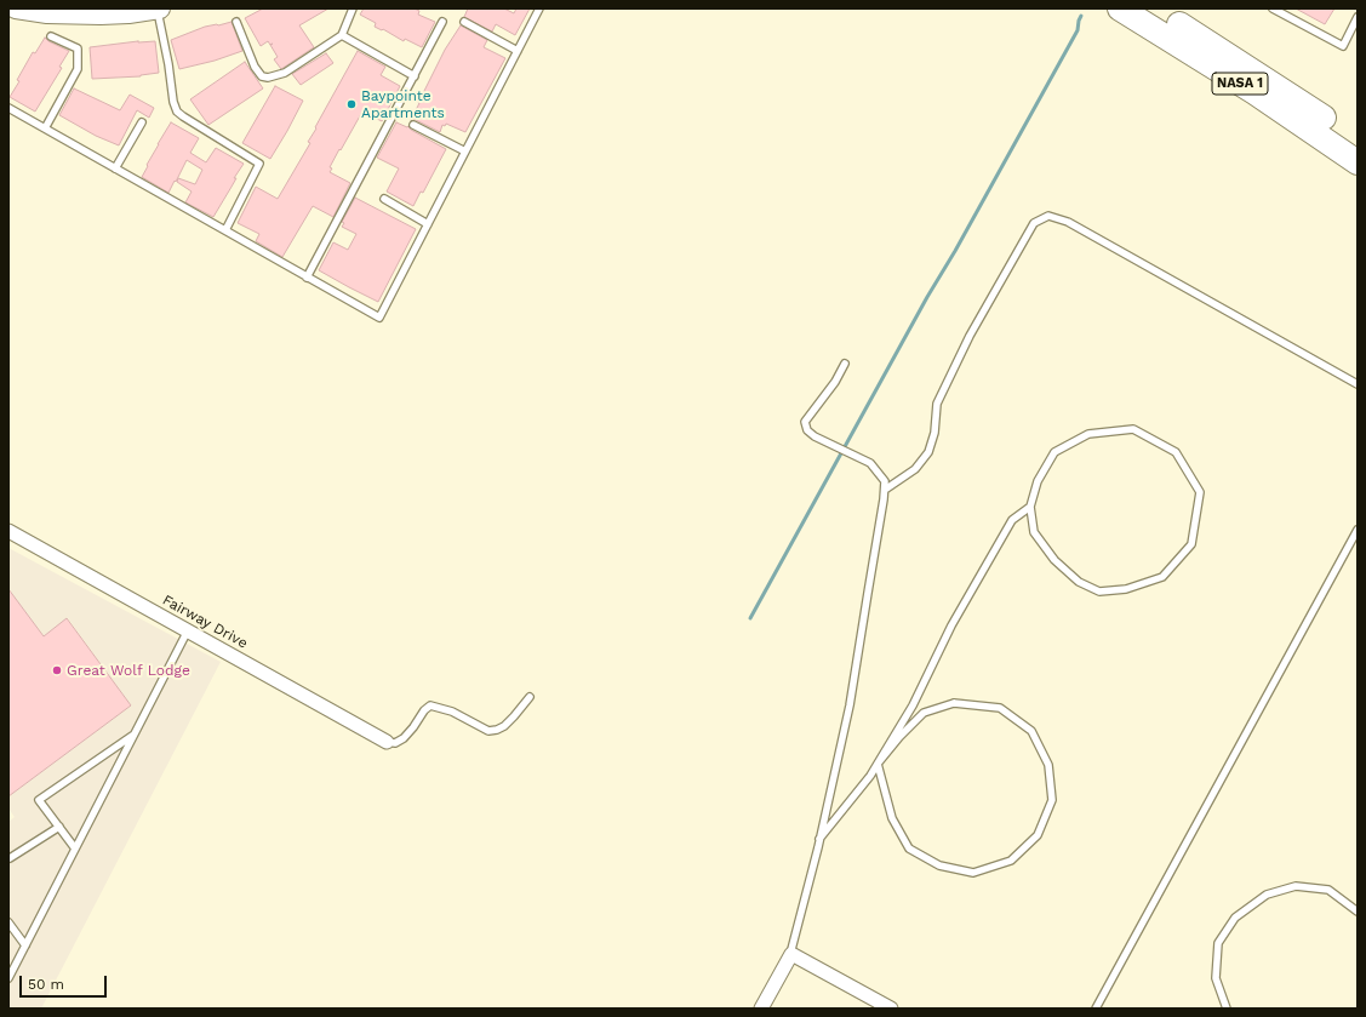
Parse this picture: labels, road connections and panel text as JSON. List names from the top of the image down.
{
  "streets": {
    "highway": ["NASA 1"],
    "street": ["Fairway Drive"]
  },
  "places": ["Baypointe Apartments", "Great Wolf Lodge"],
  "scale_bar": "50 m"
}
